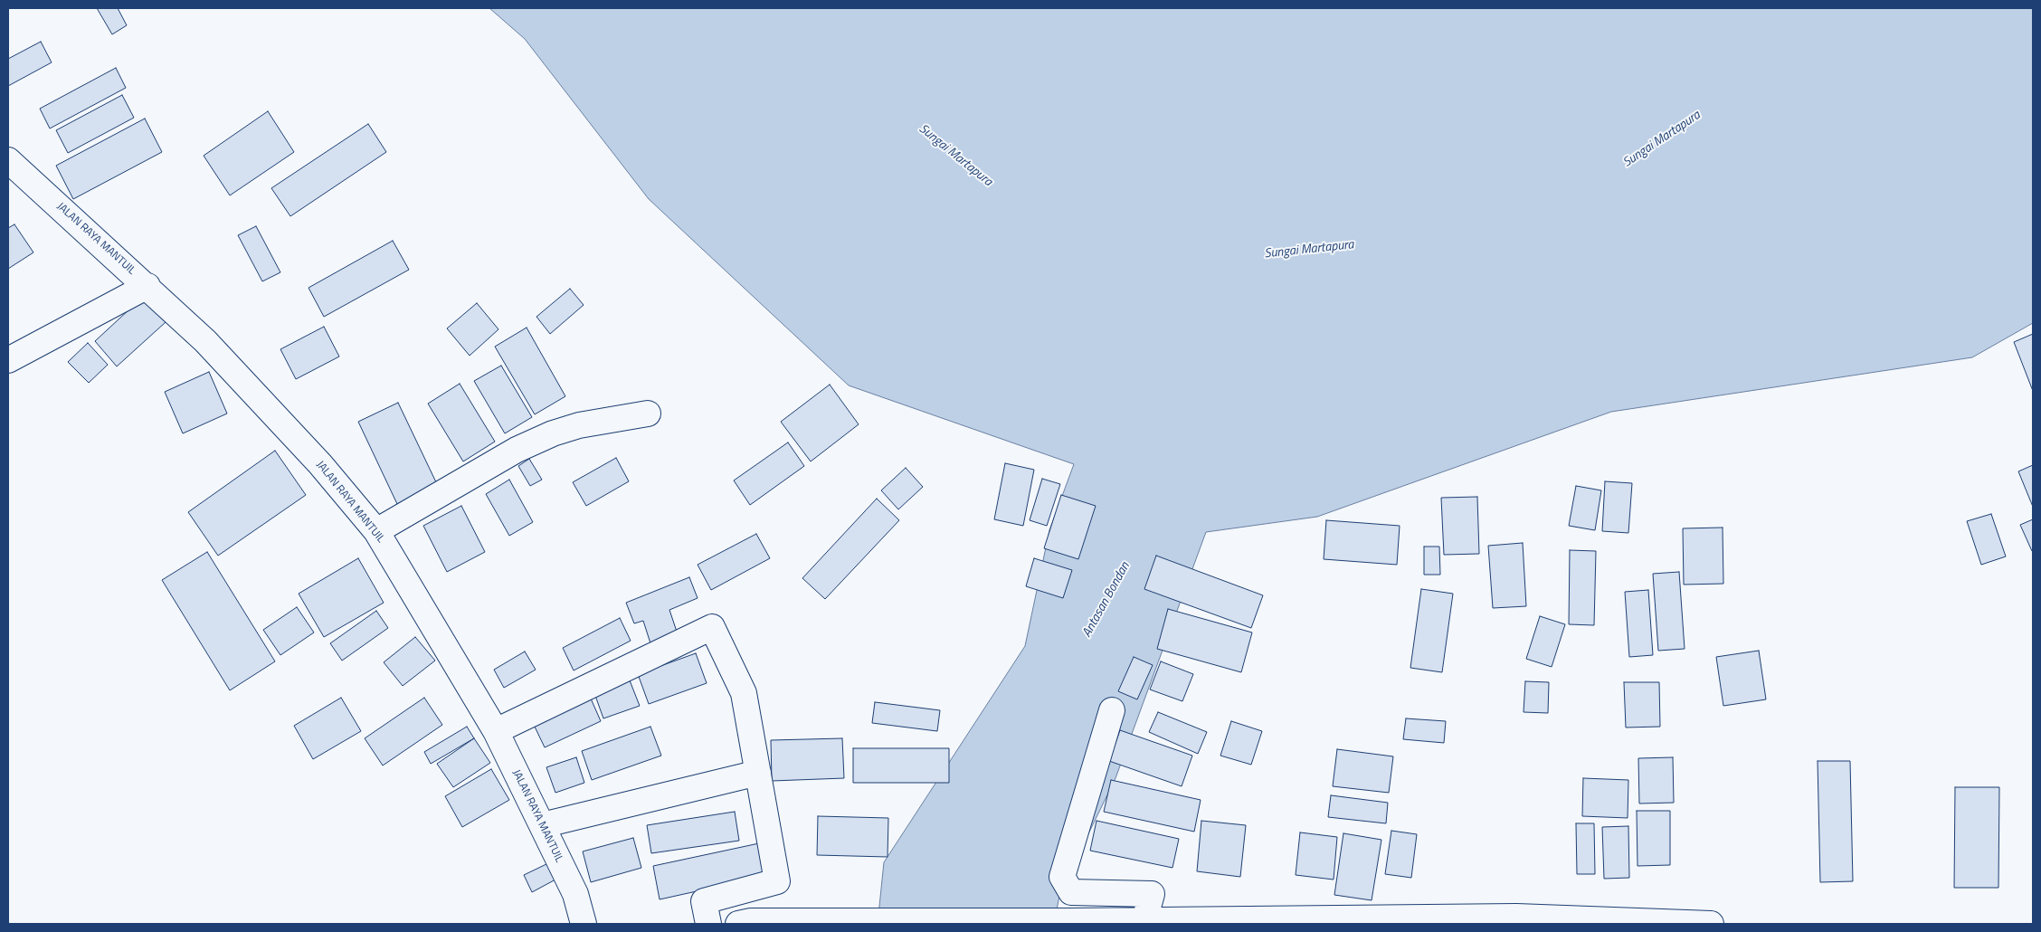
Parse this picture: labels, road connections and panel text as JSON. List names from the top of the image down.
{
  "streets": {
    "street": ["JALAN RAYA MANTUIL"]
  },
  "water": ["Sungai Martapura", "Antasan Bondan"]
}
